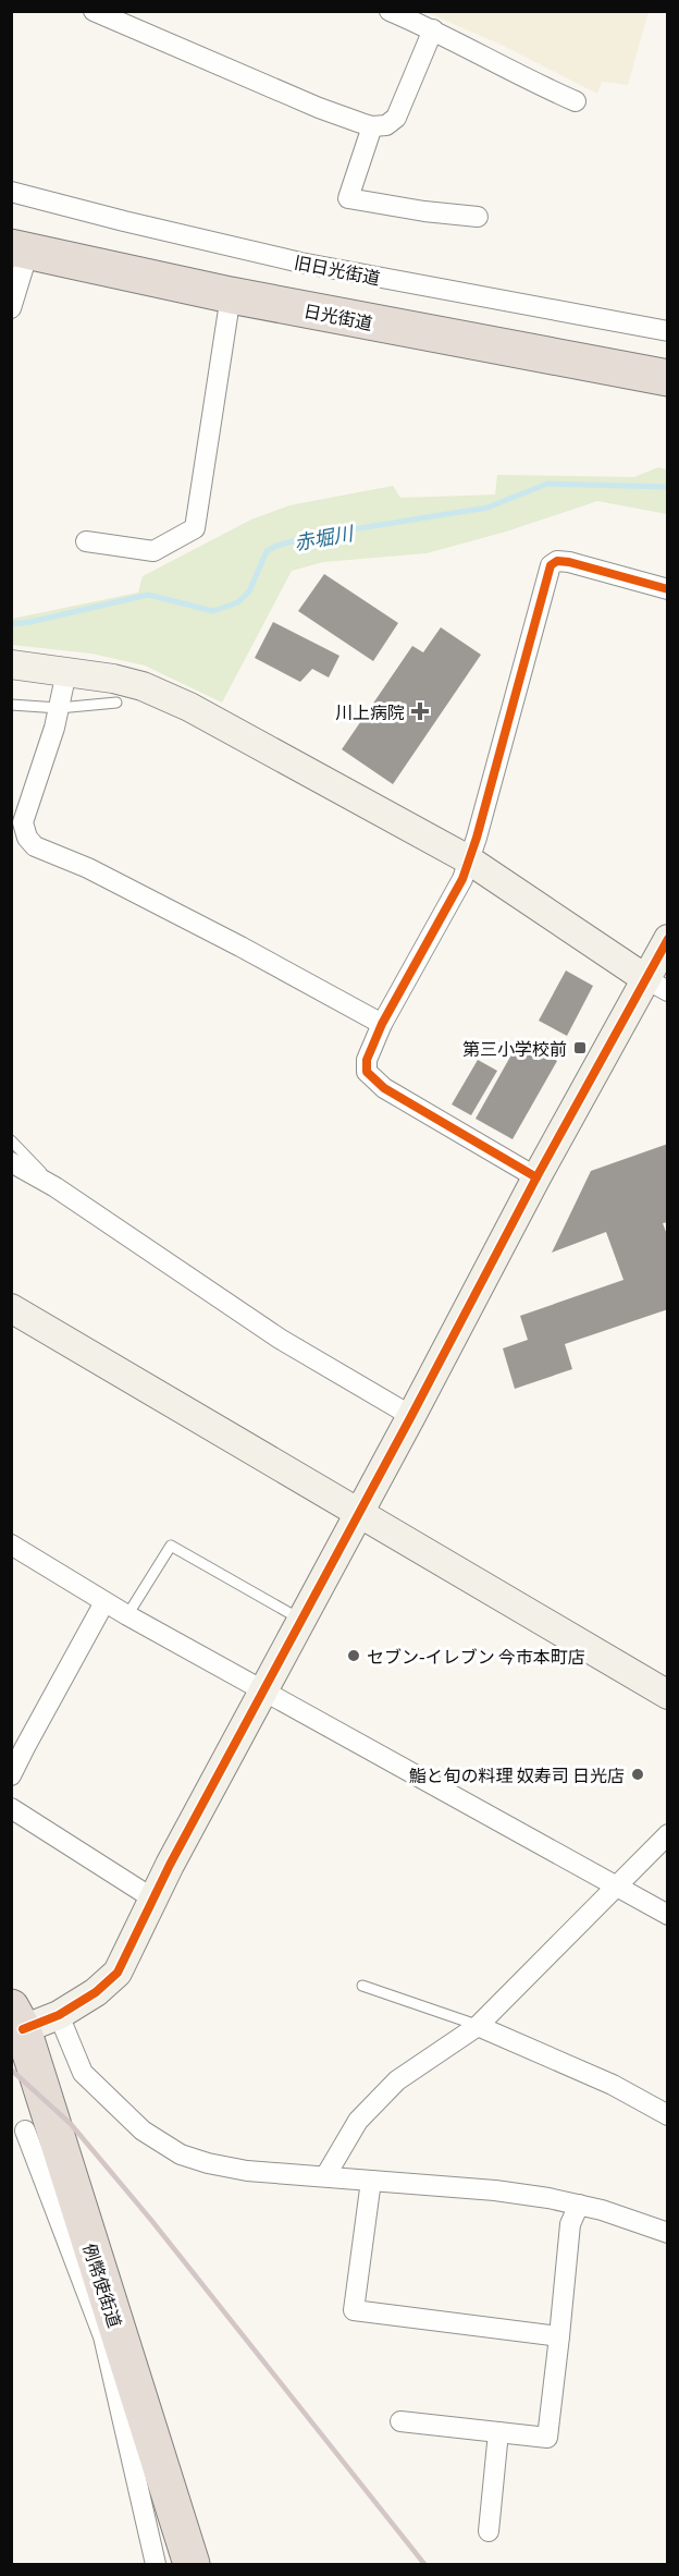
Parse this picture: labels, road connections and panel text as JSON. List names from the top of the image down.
{
  "streets": {
    "highway": ["日光街道", "例幣使街道"],
    "street": ["旧日光街道"]
  },
  "water": ["赤堀川"],
  "places": {
    "health": ["川上病院"],
    "transit": ["第三小学校前"],
    "other": ["セブン-イレブン 今市本町店", "鮨と旬の料理 奴寿司 日光店"]
  }
}
